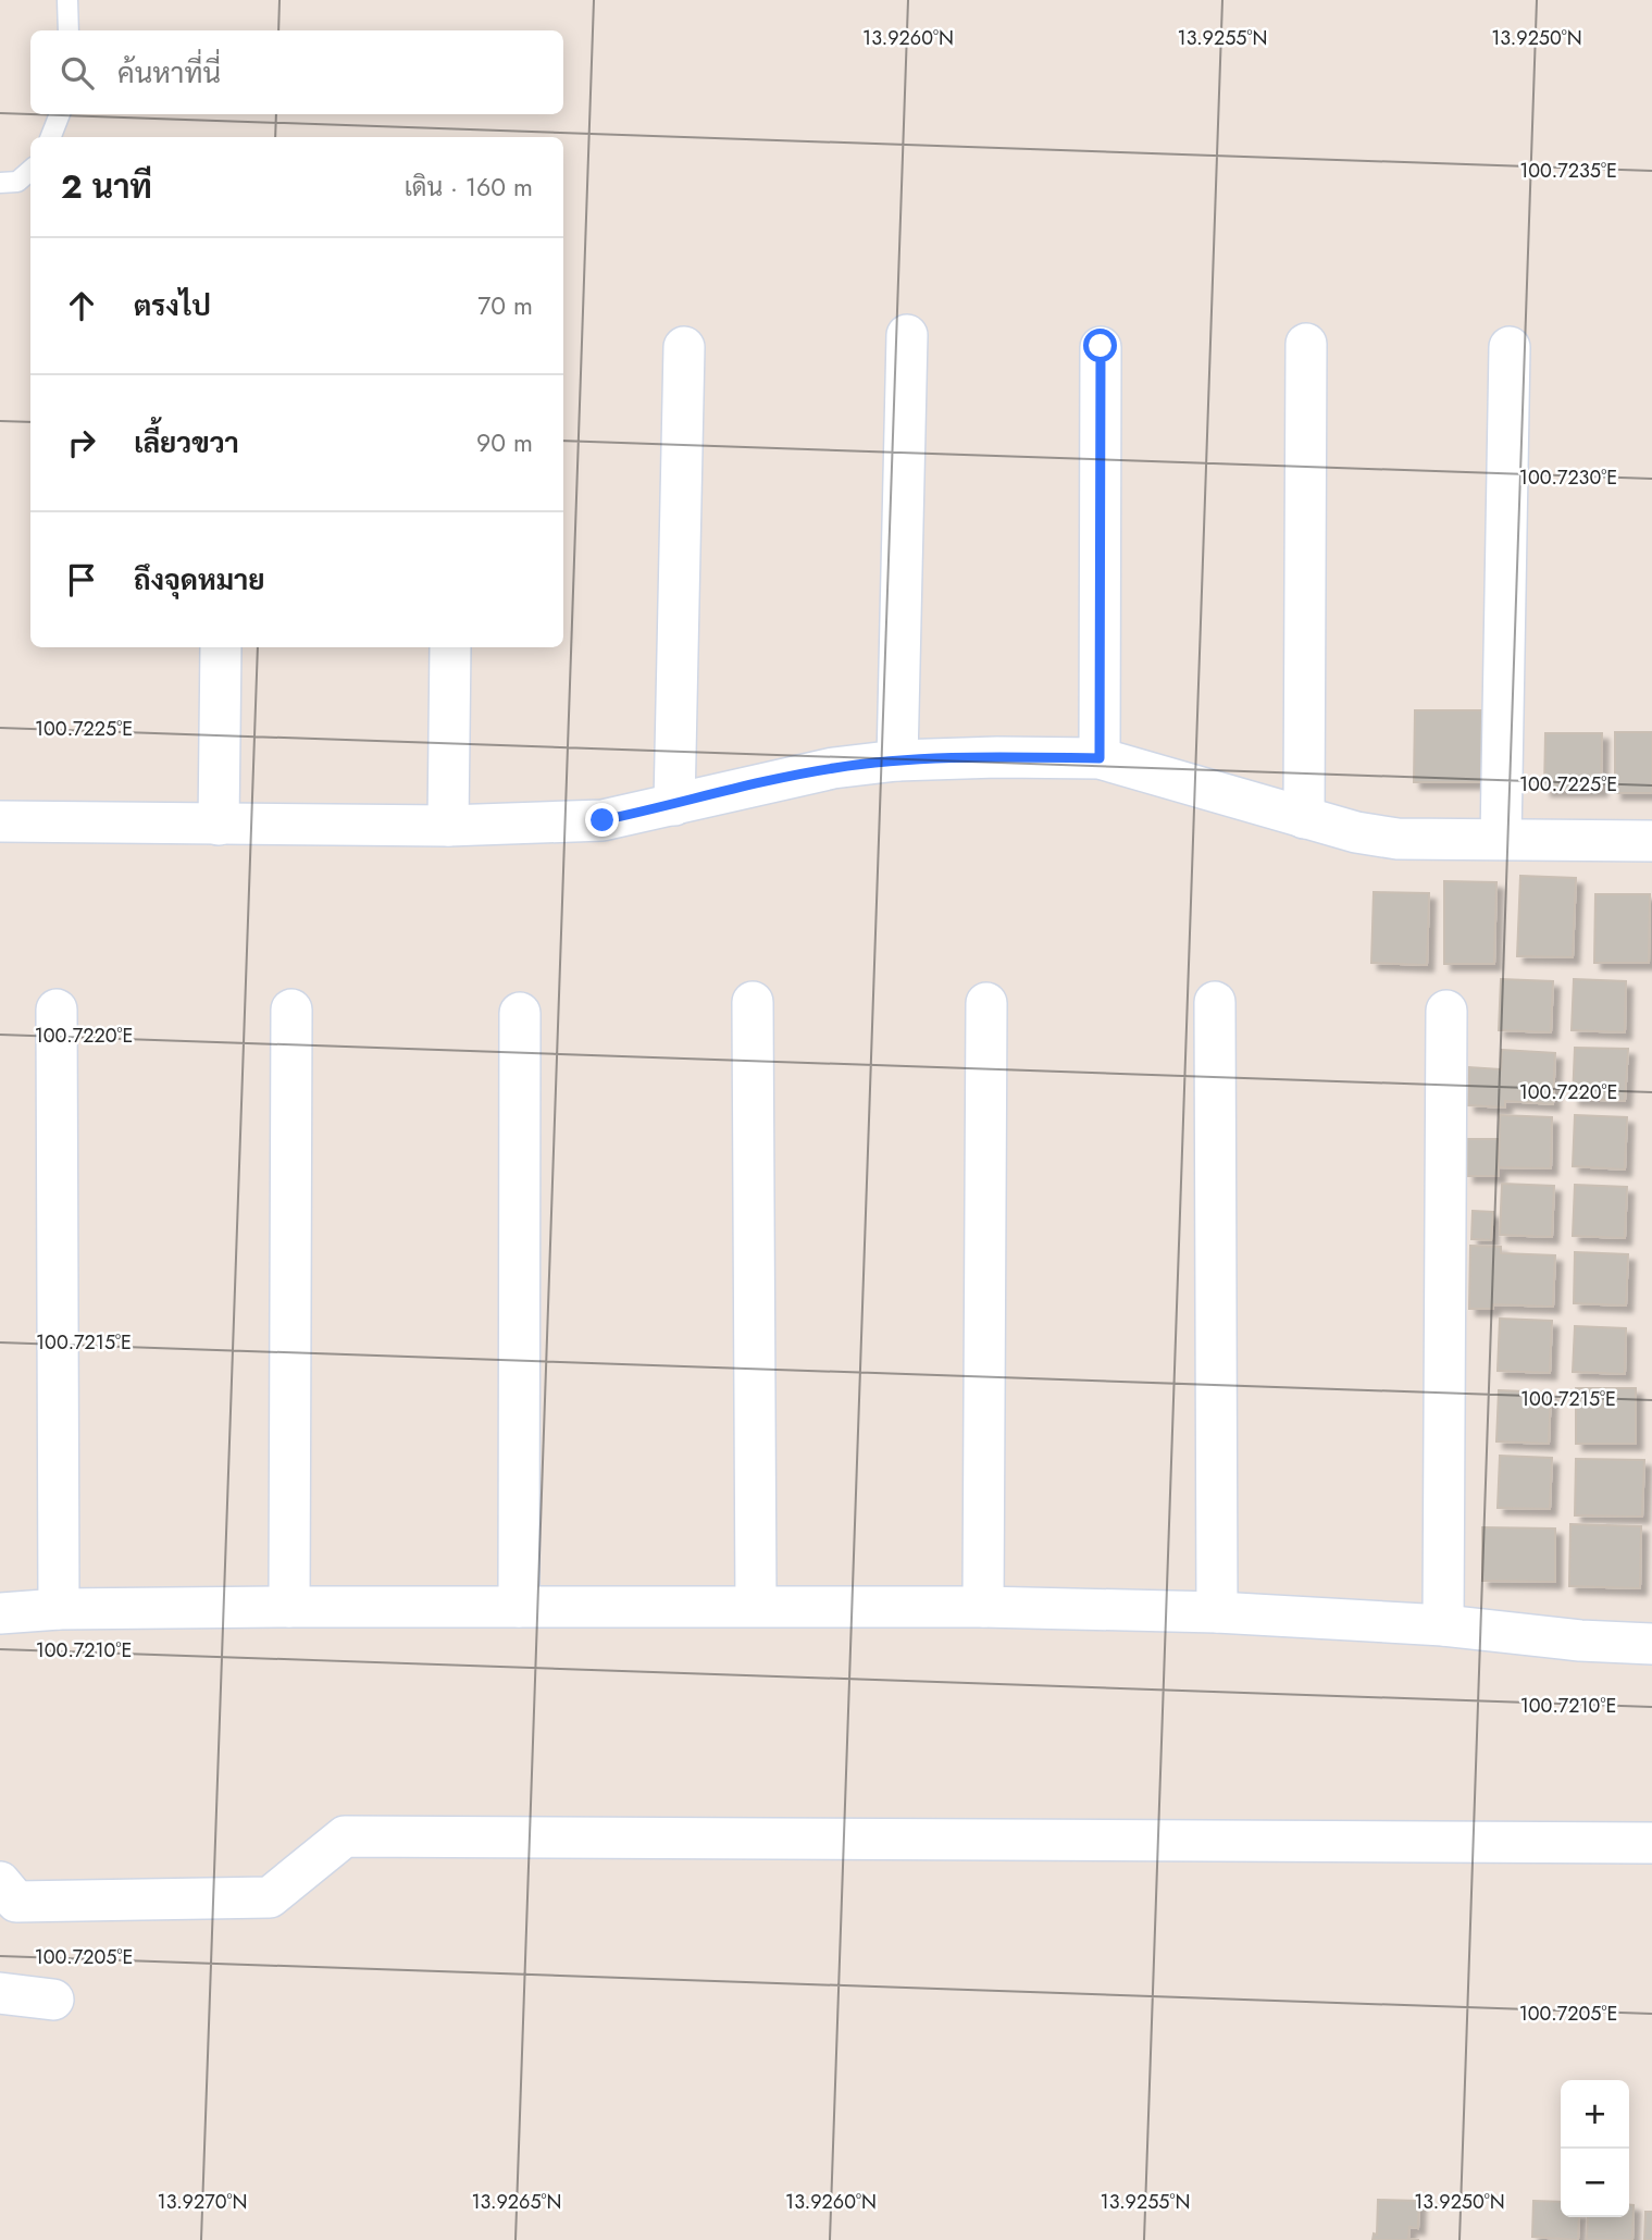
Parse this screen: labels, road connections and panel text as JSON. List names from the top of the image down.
{
  "page": {
    "search": "ค้นหาที่นี่",
    "heading": ["2 นาที", "เดิน · 160 m"],
    "list": [
      ["ตรงไป", "70 m"],
      ["เลี้ยวขวา", "90 m"],
      "ถึงจุดหมาย"
    ],
    "map_buttons": ["+", "−"]
  },
  "coordinates": [
    "13.9260°N",
    "13.9255°N",
    "13.9250°N",
    "100.7235°E",
    "100.7230°E",
    "100.7225°E",
    "100.7220°E",
    "100.7215°E",
    "100.7210°E",
    "100.7205°E",
    "13.9270°N",
    "13.9265°N"
  ]
}
